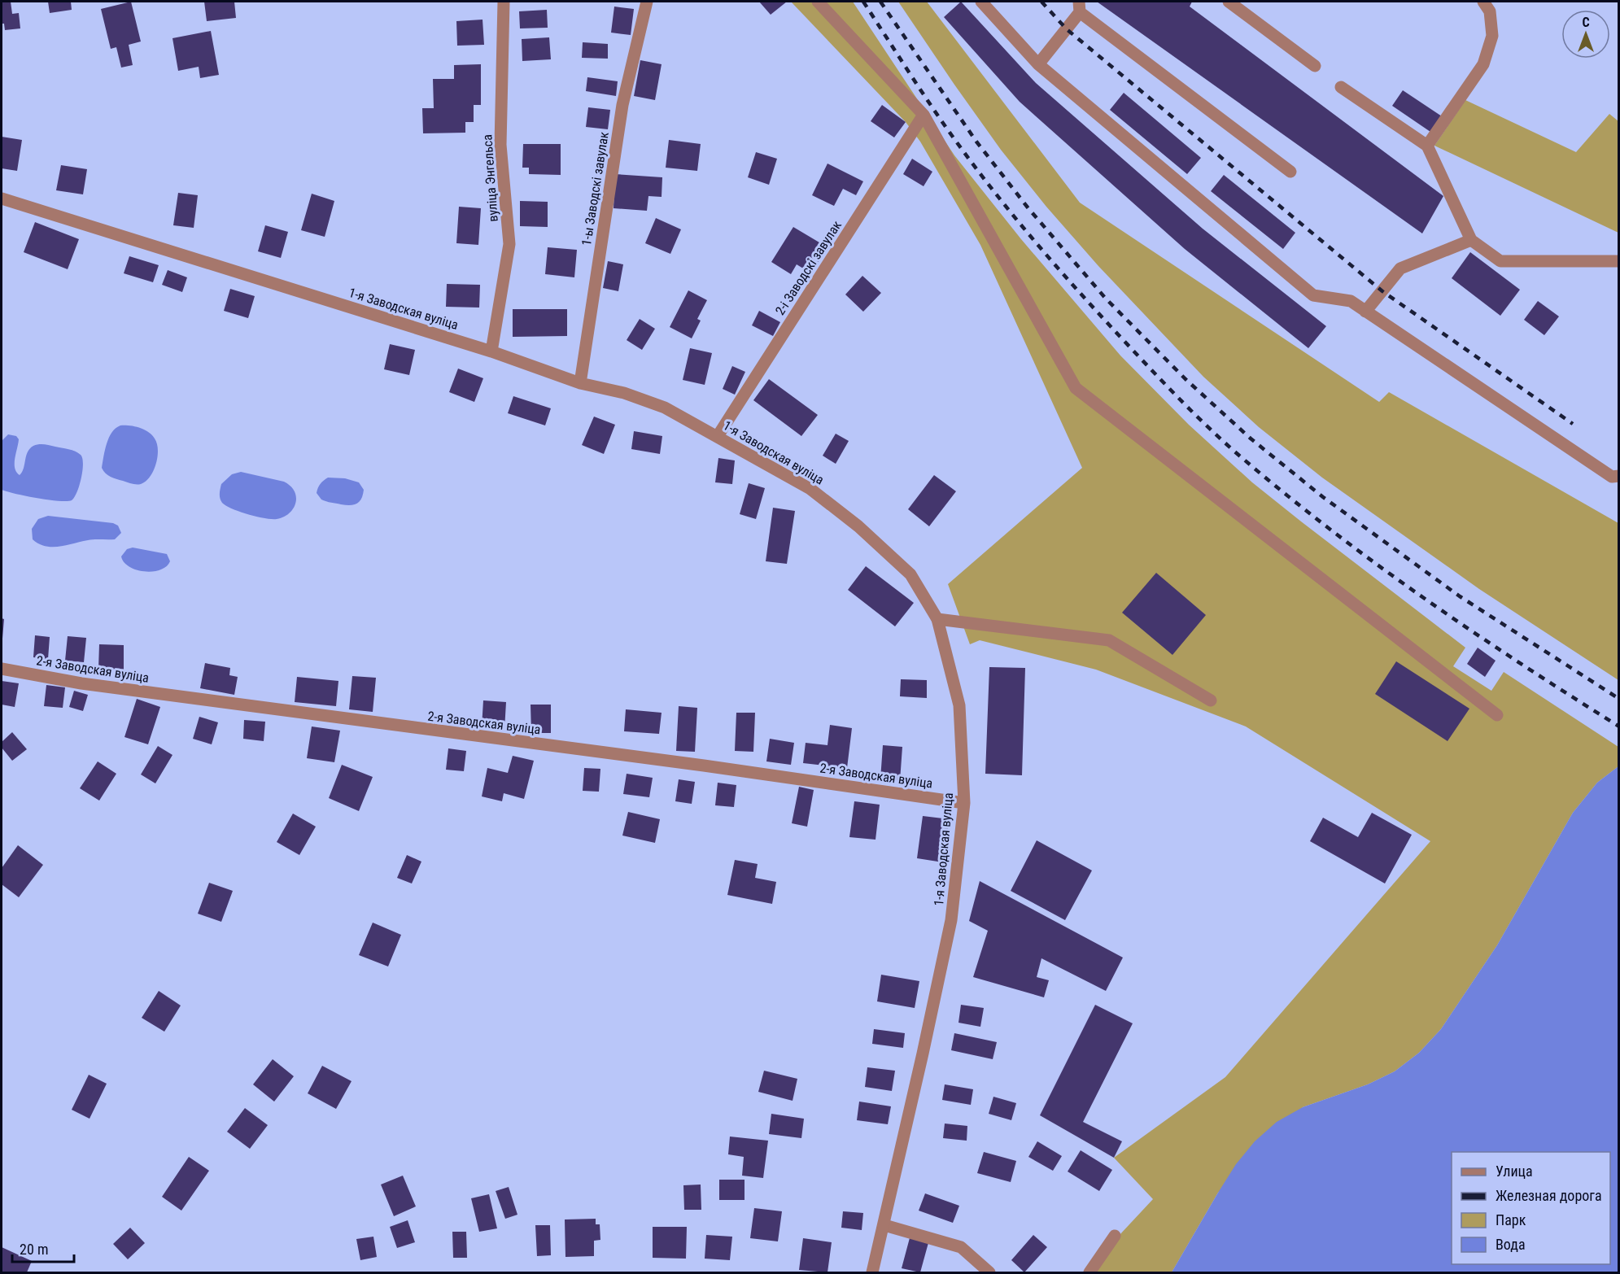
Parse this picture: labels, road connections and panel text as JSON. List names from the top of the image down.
{
  "streets": {
    "street": [
      "вуліца Энгельса",
      "1-ы Заводскі завулак",
      "2-і Заводскі завулак",
      "1-я Заводская вуліца",
      "2-я Заводская вуліца"
    ]
  },
  "crossings": [
    ["вуліца Энгельса", "1-я Заводская вуліца"],
    ["1-ы Заводскі завулак", "1-я Заводская вуліца"],
    ["2-і Заводскі завулак", "1-я Заводская вуліца"],
    ["1-я Заводская вуліца", "2-я Заводская вуліца"]
  ],
  "legend": [
    "Улица",
    "Железная дорога",
    "Парк",
    "Вода"
  ],
  "scale_bar": "20 m",
  "north": "top"
}
